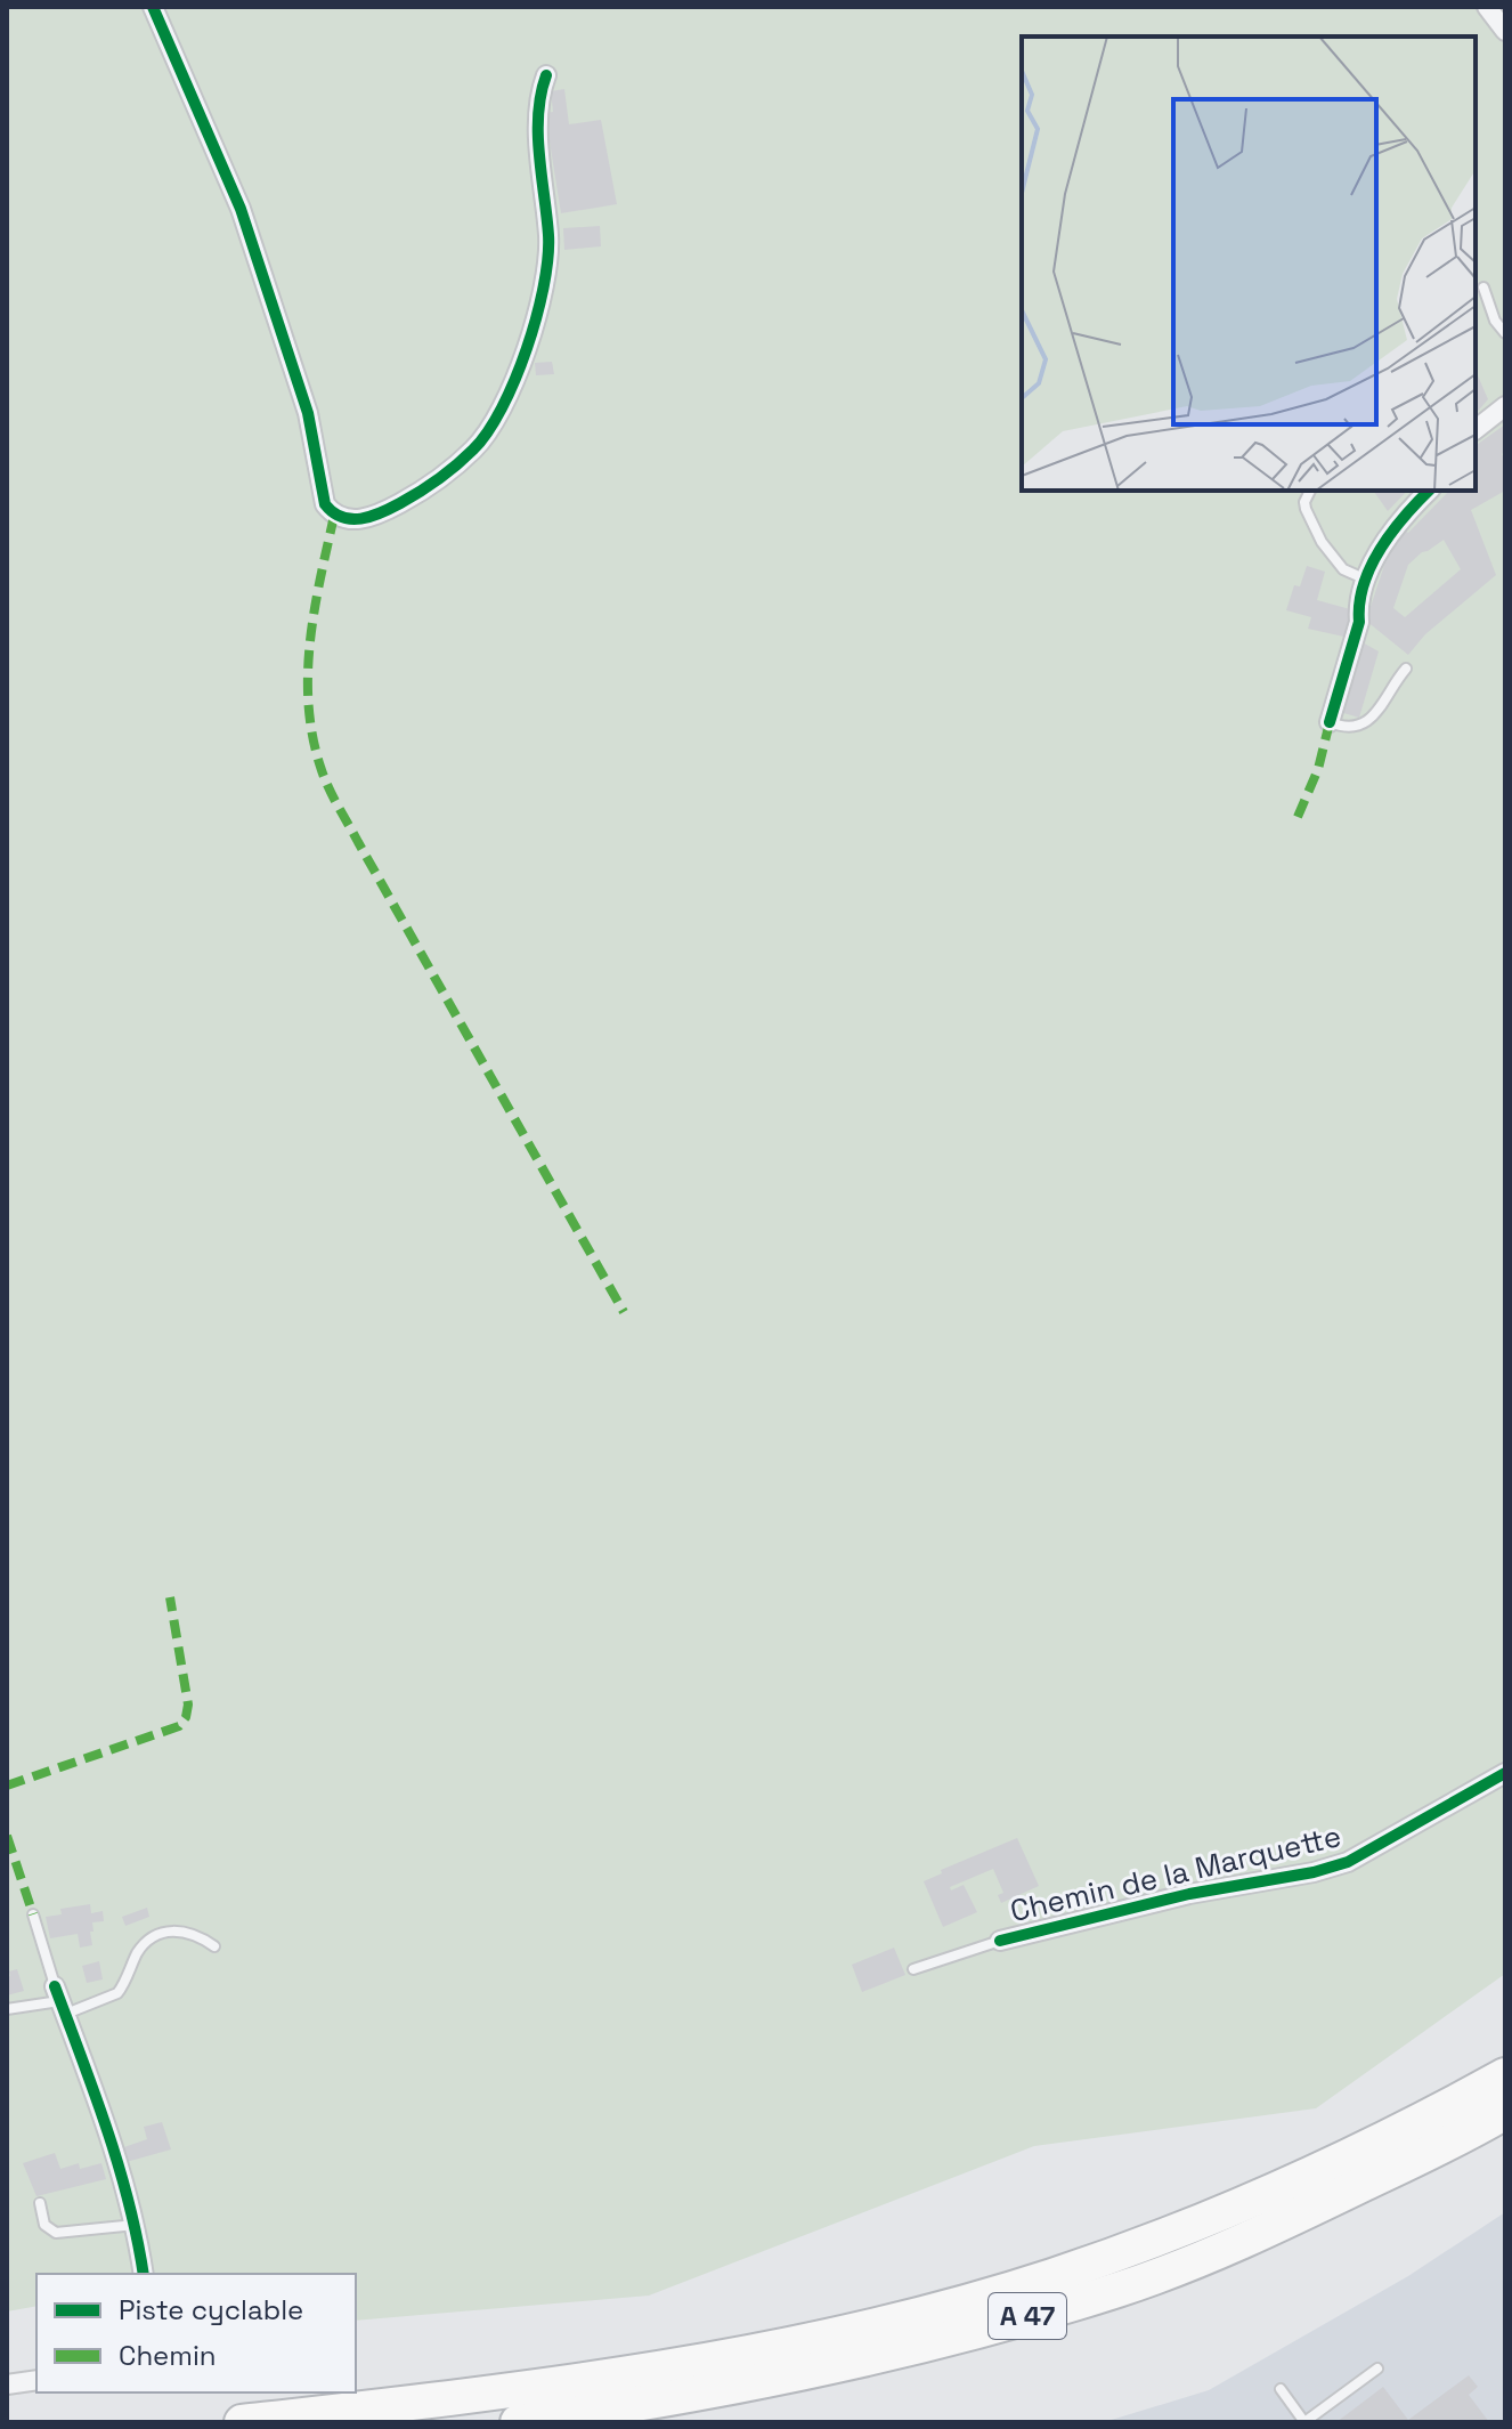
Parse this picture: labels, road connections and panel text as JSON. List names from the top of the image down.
{
  "streets": {
    "highway": ["A 47"],
    "street": ["Chemin de la Marquette"]
  },
  "legend": ["Piste cyclable", "Chemin"]
}
